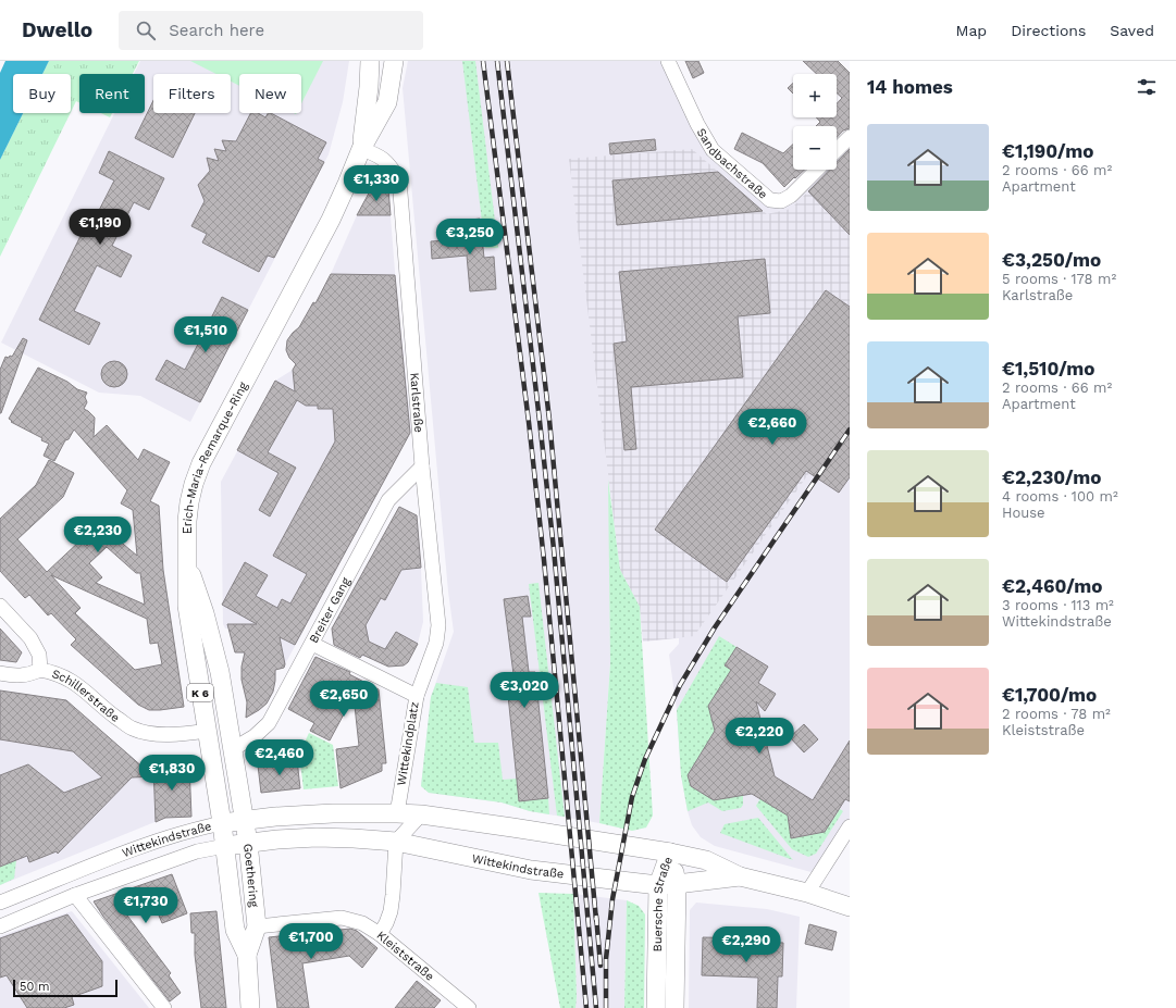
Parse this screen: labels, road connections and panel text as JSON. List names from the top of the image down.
{
  "streets": {
    "main road": [
      "Erich-Maria-Remarque-Ring",
      "K 6",
      "Wittekindstraße",
      "Goethering",
      "Buersche Straße"
    ],
    "street": [
      "Sandbachstraße",
      "Karlstraße",
      "Breiter Gang",
      "Schillerstraße",
      "Wittekindplatz",
      "Kleiststraße"
    ]
  },
  "crossings": [
    ["Karlstraße", "Erich-Maria-Remarque-Ring"],
    ["Karlstraße", "Breiter Gang"],
    ["Karlstraße", "Wittekindplatz"],
    ["Erich-Maria-Remarque-Ring", "Breiter Gang"],
    ["Erich-Maria-Remarque-Ring", "Schillerstraße"],
    ["Erich-Maria-Remarque-Ring", "Wittekindstraße"],
    ["Erich-Maria-Remarque-Ring", "Goethering"],
    ["Wittekindplatz", "Wittekindstraße"],
    ["Wittekindstraße", "Goethering"],
    ["Wittekindstraße", "Buersche Straße"],
    ["Goethering", "Kleiststraße"]
  ],
  "scale_bar": "50 m",
  "page": {
    "header": "Dwello",
    "search": "Search here",
    "nav": ["Map", "Directions", "Saved"],
    "heading": "14 homes",
    "map_buttons": ["+", "−"],
    "chip": [
      "Buy",
      "Rent",
      "Filters",
      "New"
    ],
    "list": [
      {
        "name": "€1,190/mo",
        "note": "2 rooms · 66 m² · Apartment"
      },
      {
        "name": "€3,250/mo",
        "note": "5 rooms · 178 m² · Karlstraße"
      },
      {
        "name": "€1,510/mo",
        "note": "2 rooms · 66 m² · Apartment"
      },
      {
        "name": "€2,230/mo",
        "note": "4 rooms · 100 m² · House"
      },
      {
        "name": "€2,460/mo",
        "note": "3 rooms · 113 m² · Wittekindstraße"
      },
      {
        "name": "€1,700/mo",
        "note": "2 rooms · 78 m² · Kleiststraße"
      }
    ],
    "price": [
      "€1,330",
      "€1,190",
      "€3,250",
      "€1,510",
      "€2,660",
      "€2,230",
      "€3,020",
      "€2,650",
      "€2,220",
      "€2,460",
      "€1,830",
      "€1,730",
      "€1,700",
      "€2,290"
    ],
    "scale": "50 m"
  }
}
